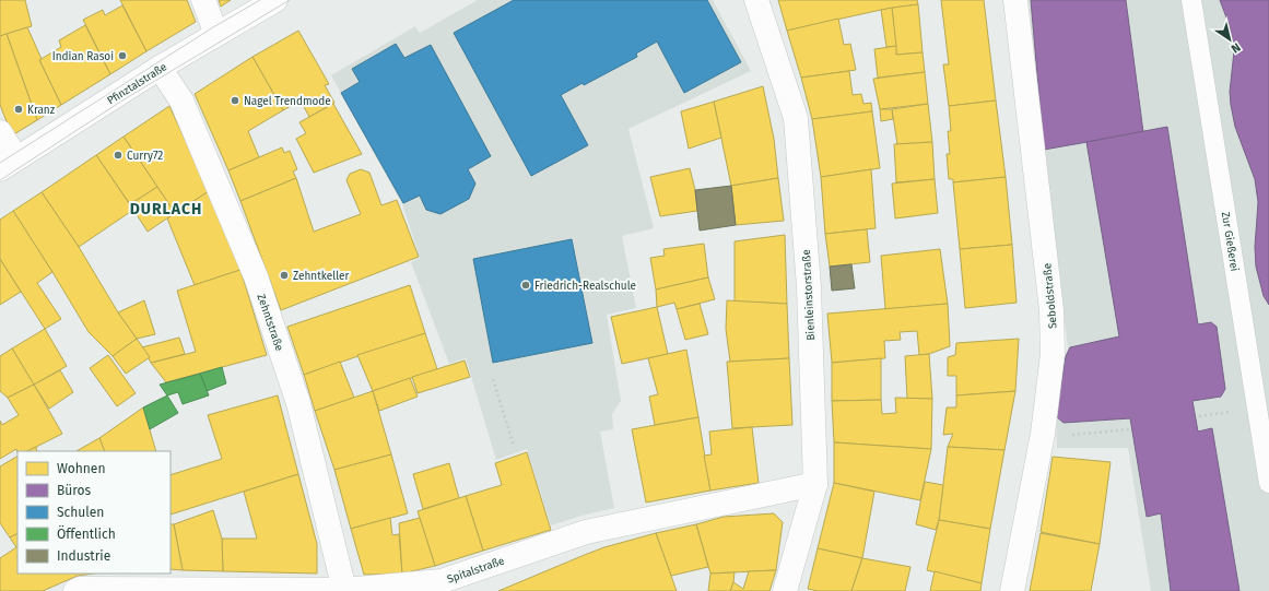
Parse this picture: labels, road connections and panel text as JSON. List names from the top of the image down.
{
  "streets": {
    "street": [
      "Pfinztalstraße",
      "Bienleinstorstraße",
      "Seboldstraße",
      "Zehntstraße",
      "Spitalstraße"
    ],
    "lane": ["Zur Gießerei"]
  },
  "crossings": [
    ["Pfinztalstraße", "Zehntstraße"],
    ["Bienleinstorstraße", "Spitalstraße"],
    ["Zehntstraße", "Spitalstraße"]
  ],
  "districts": ["DURLACH"],
  "places": [
    "Indian Rasoi",
    "Nagel Trendmode",
    "Kranz",
    "Curry72",
    "Zehntkeller",
    "Friedrich-Realschule"
  ],
  "legend": [
    "Wohnen",
    "Büros",
    "Schulen",
    "Öffentlich",
    "Industrie"
  ],
  "north": "bottom right"
}
